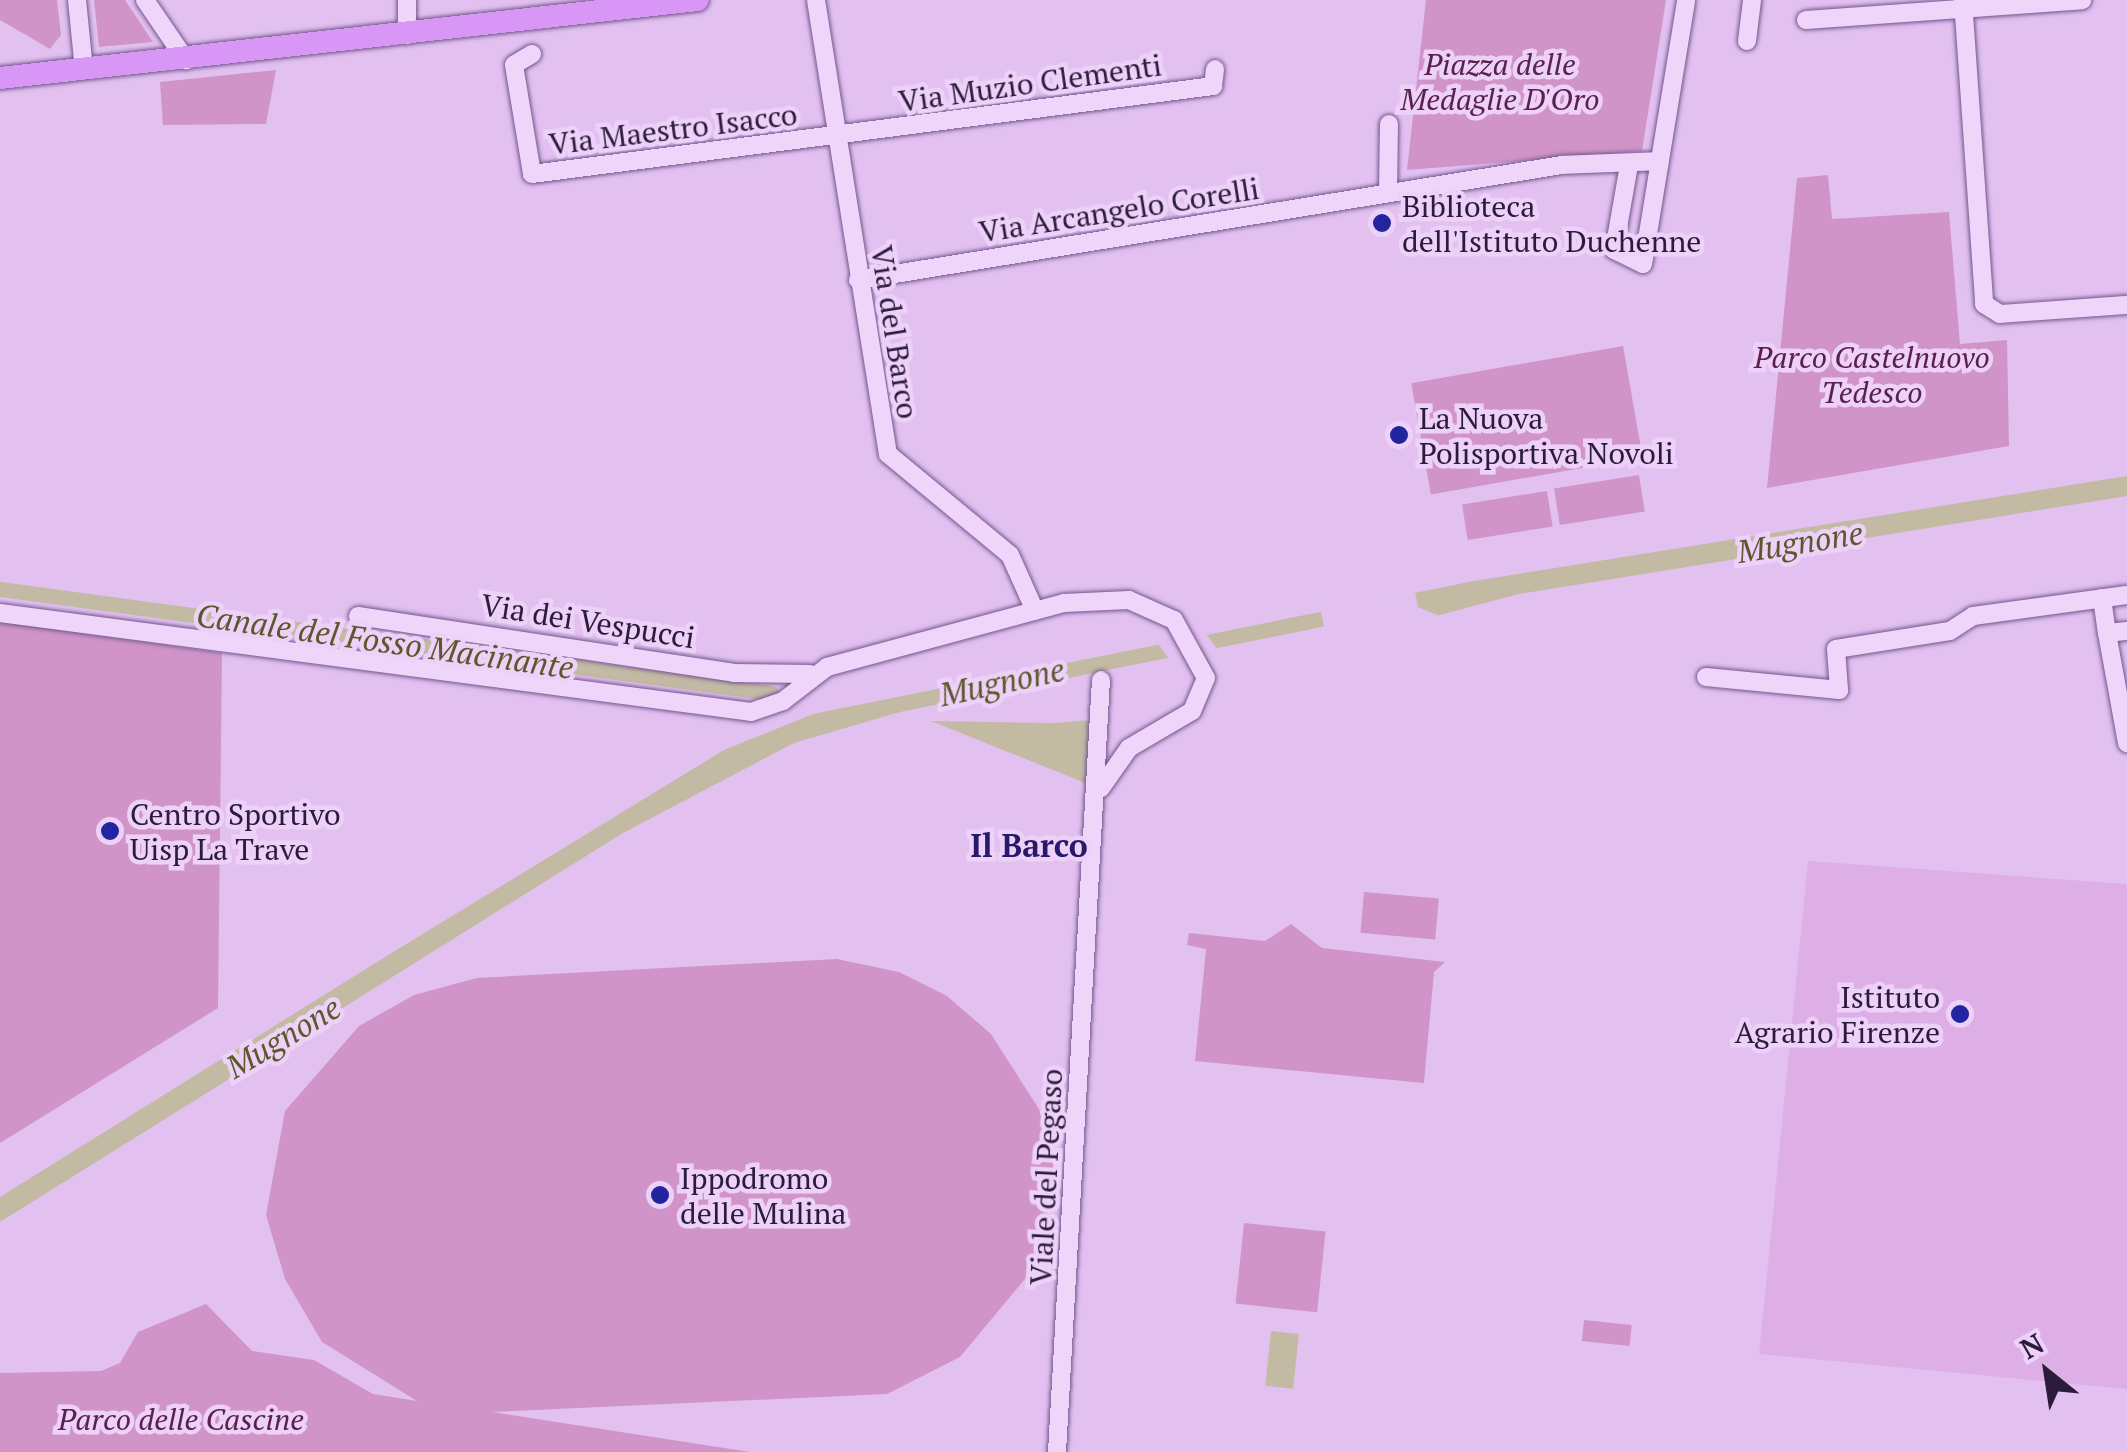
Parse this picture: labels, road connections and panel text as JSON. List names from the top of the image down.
{
  "streets": {
    "street": [
      "Via Muzio Clementi",
      "Via Maestro Isacco",
      "Via Arcangelo Corelli",
      "Via del Barco",
      "Via dei Vespucci",
      "Viale del Pegaso"
    ]
  },
  "crossings": [
    ["Via Muzio Clementi", "Via Maestro Isacco"],
    ["Via Muzio Clementi", "Via del Barco"],
    ["Via Maestro Isacco", "Via del Barco"],
    ["Via Arcangelo Corelli", "Via del Barco"],
    ["Via del Barco", "Via dei Vespucci"],
    ["Via dei Vespucci", "Viale del Pegaso"]
  ],
  "districts": ["Il Barco"],
  "water": ["Mugnone", "Canale del Fosso Macinante"],
  "parks": ["Piazza delle Medaglie D'Oro", "Parco Castelnuovo Tedesco", "Parco delle Cascine"],
  "places": [
    "Biblioteca dell'Istituto Duchenne",
    "La Nuova Polisportiva Novoli",
    "Centro Sportivo Uisp La Trave",
    "Istituto Agrario Firenze",
    "Ippodromo delle Mulina"
  ],
  "north": "top left"
}
